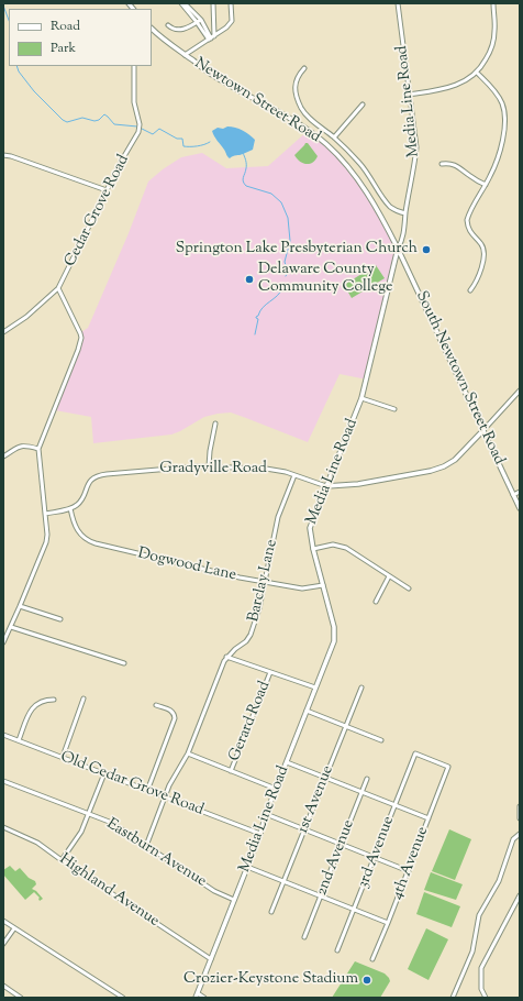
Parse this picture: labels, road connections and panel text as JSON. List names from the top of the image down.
{
  "streets": {
    "main road": [
      "Newtown Street Road",
      "Media Line Road",
      "South Newtown Street Road",
      "Gradyville Road"
    ],
    "street": [
      "Cedar Grove Road",
      "Dogwood Lane",
      "Barclay Lane",
      "Gerard Road",
      "Old Cedar Grove Road",
      "1st Avenue",
      "3rd Avenue",
      "Eastburn Avenue",
      "2nd Avenue",
      "4th Avenue",
      "Highland Avenue"
    ]
  },
  "crossings": [
    ["Newtown Street Road", "Media Line Road"],
    ["Newtown Street Road", "South Newtown Street Road"],
    ["Media Line Road", "South Newtown Street Road"],
    ["Media Line Road", "Gradyville Road"],
    ["Media Line Road", "Dogwood Lane"],
    ["Media Line Road", "Old Cedar Grove Road"],
    ["Media Line Road", "Eastburn Avenue"],
    ["Media Line Road", "Highland Avenue"],
    ["South Newtown Street Road", "Gradyville Road"],
    ["Gradyville Road", "Dogwood Lane"],
    ["Gradyville Road", "Barclay Lane"],
    ["Dogwood Lane", "Barclay Lane"],
    ["Barclay Lane", "Old Cedar Grove Road"],
    ["Barclay Lane", "Eastburn Avenue"],
    ["3rd Avenue", "4th Avenue"]
  ],
  "places": ["Springton Lake Presbyterian Church", "Delaware County Community College", "Crozier-Keystone Stadium"],
  "legend": ["Road", "Park"]
}
